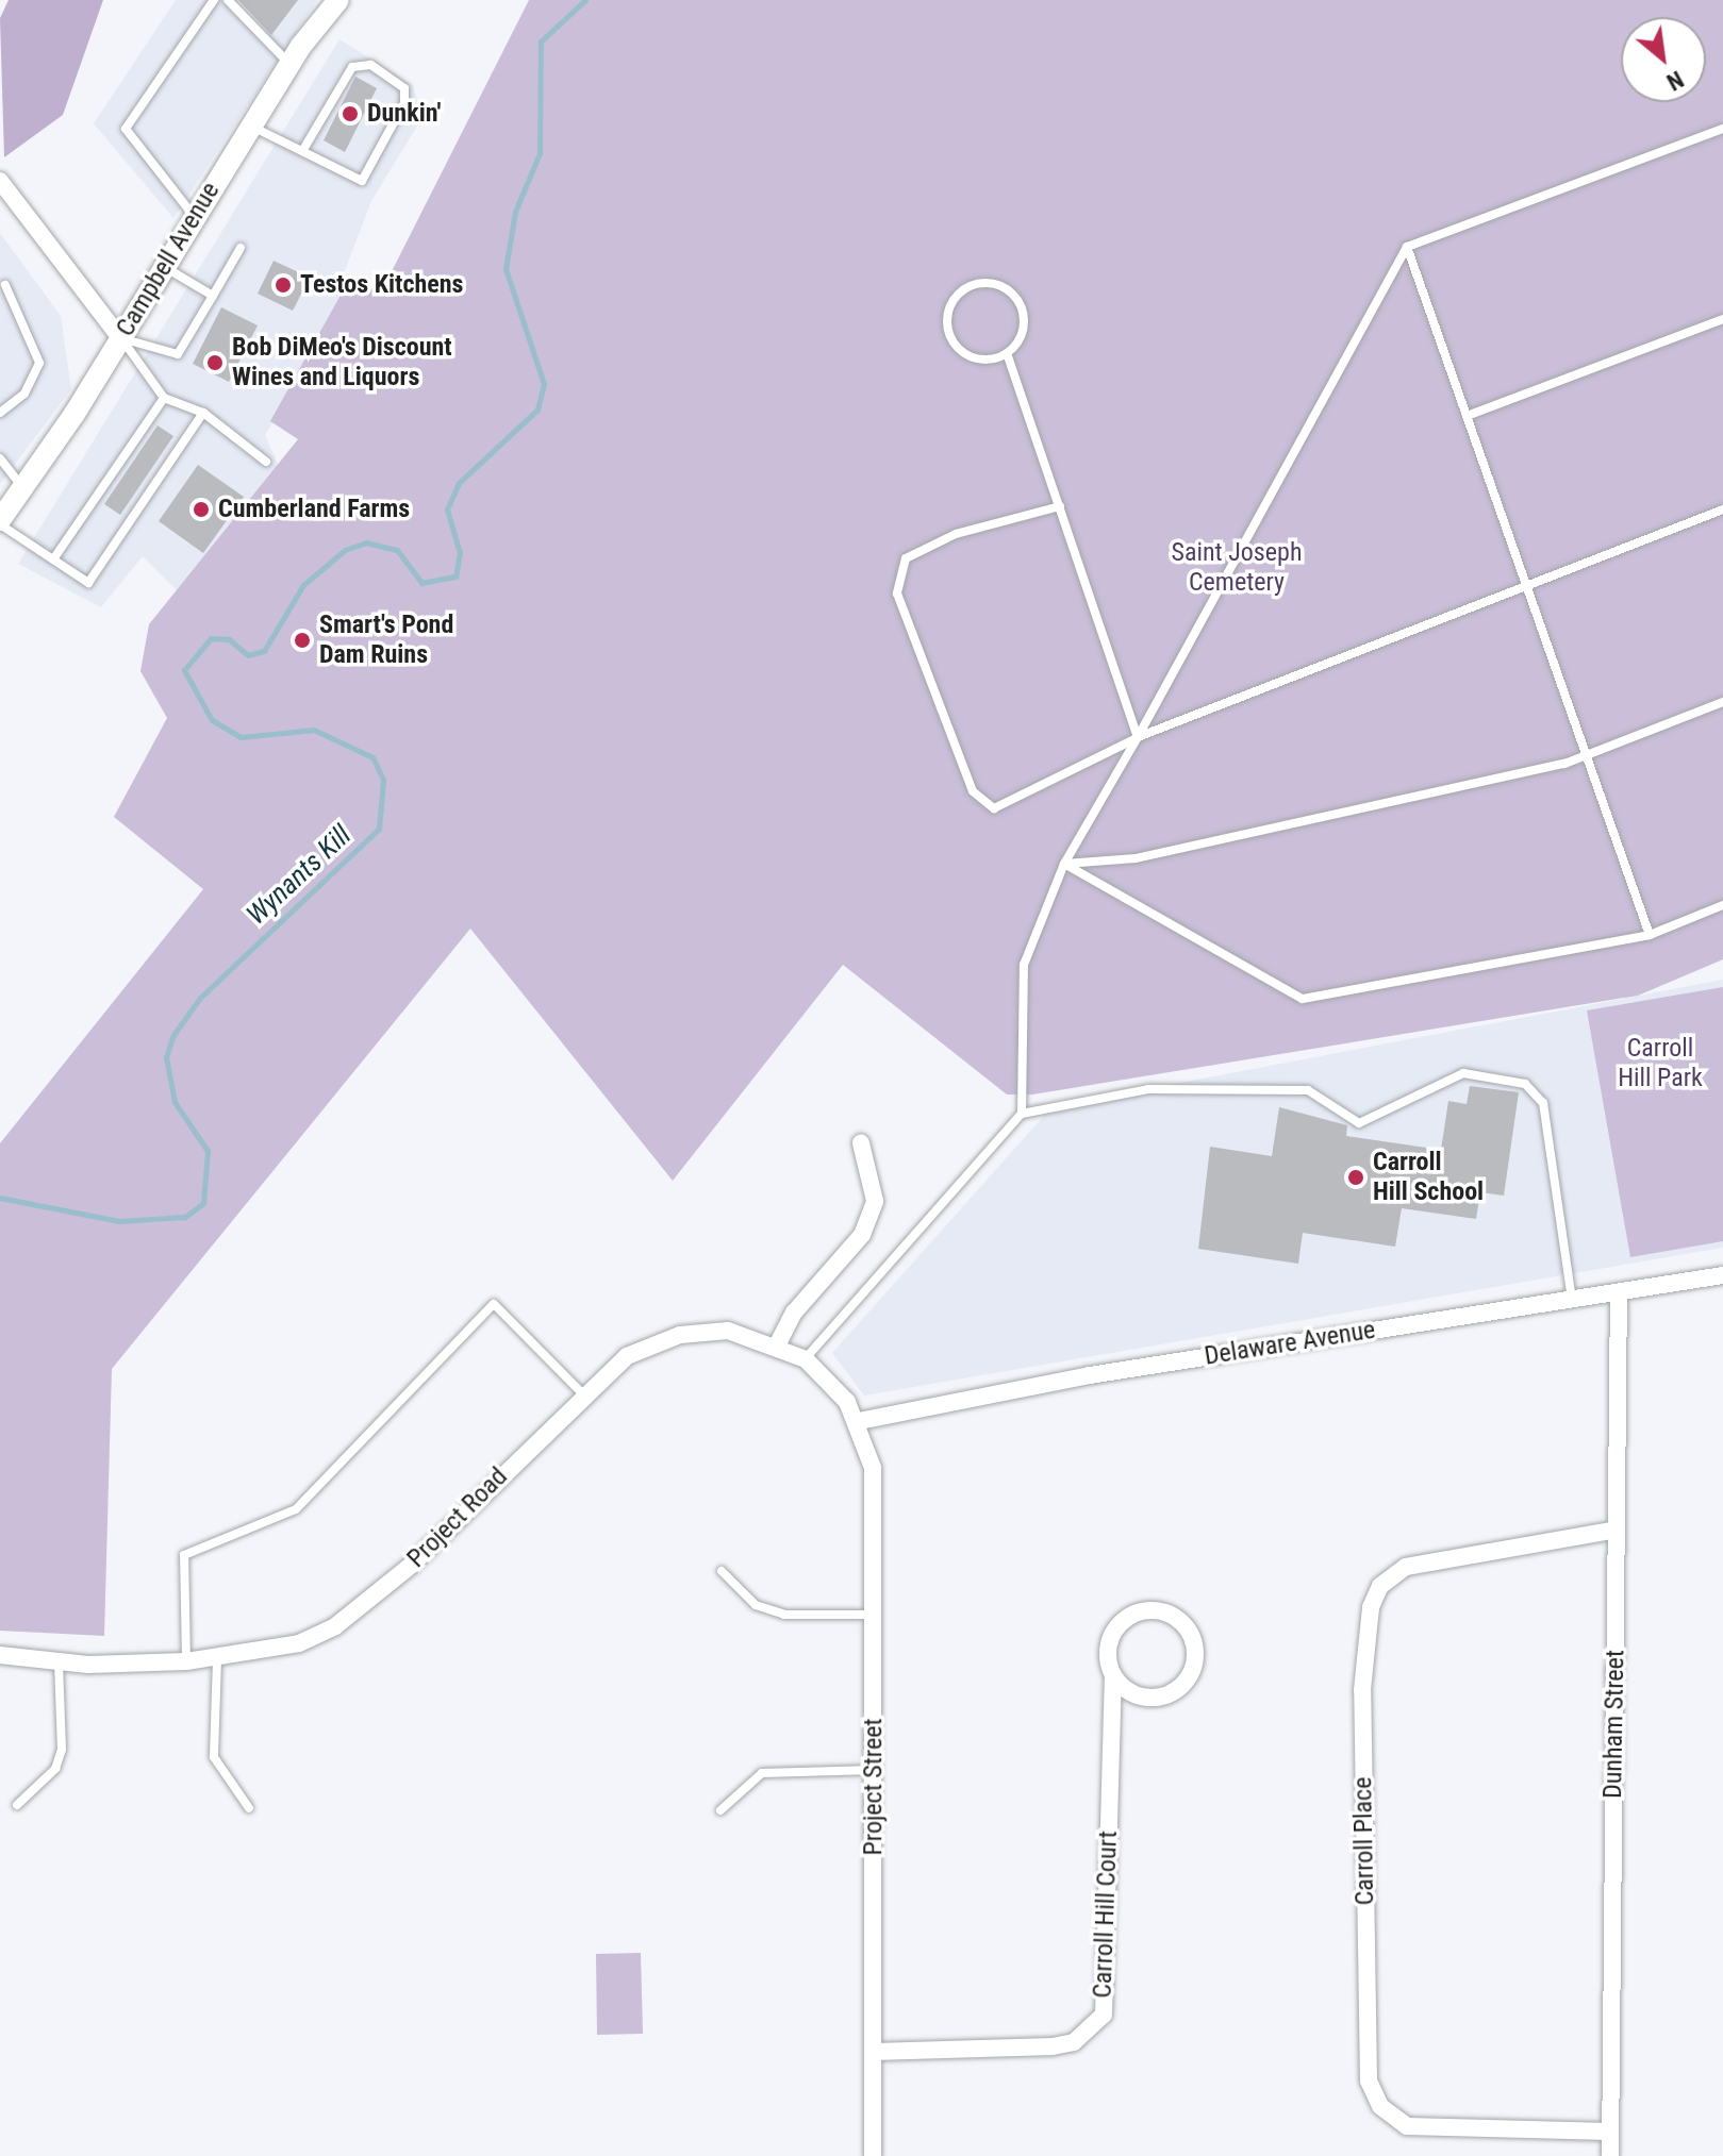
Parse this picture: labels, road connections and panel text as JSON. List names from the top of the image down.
{
  "streets": {
    "street": [
      "Campbell Avenue",
      "Delaware Avenue",
      "Project Road",
      "Dunham Street",
      "Project Street",
      "Carroll Place",
      "Carroll Hill Court"
    ]
  },
  "crossings": [
    ["Delaware Avenue", "Project Road"],
    ["Delaware Avenue", "Dunham Street"],
    ["Delaware Avenue", "Project Street"],
    ["Project Road", "Project Street"],
    ["Dunham Street", "Carroll Place"],
    ["Project Street", "Carroll Hill Court"]
  ],
  "water": ["Wynants Kill"],
  "parks": ["Saint Joseph Cemetery", "Carroll Hill Park"],
  "places": [
    "Dunkin'",
    "Testos Kitchens",
    "Bob DiMeo's Discount Wines and Liquors",
    "Cumberland Farms",
    "Smart's Pond Dam Ruins",
    "Carroll Hill School"
  ],
  "north": "bottom right"
}
